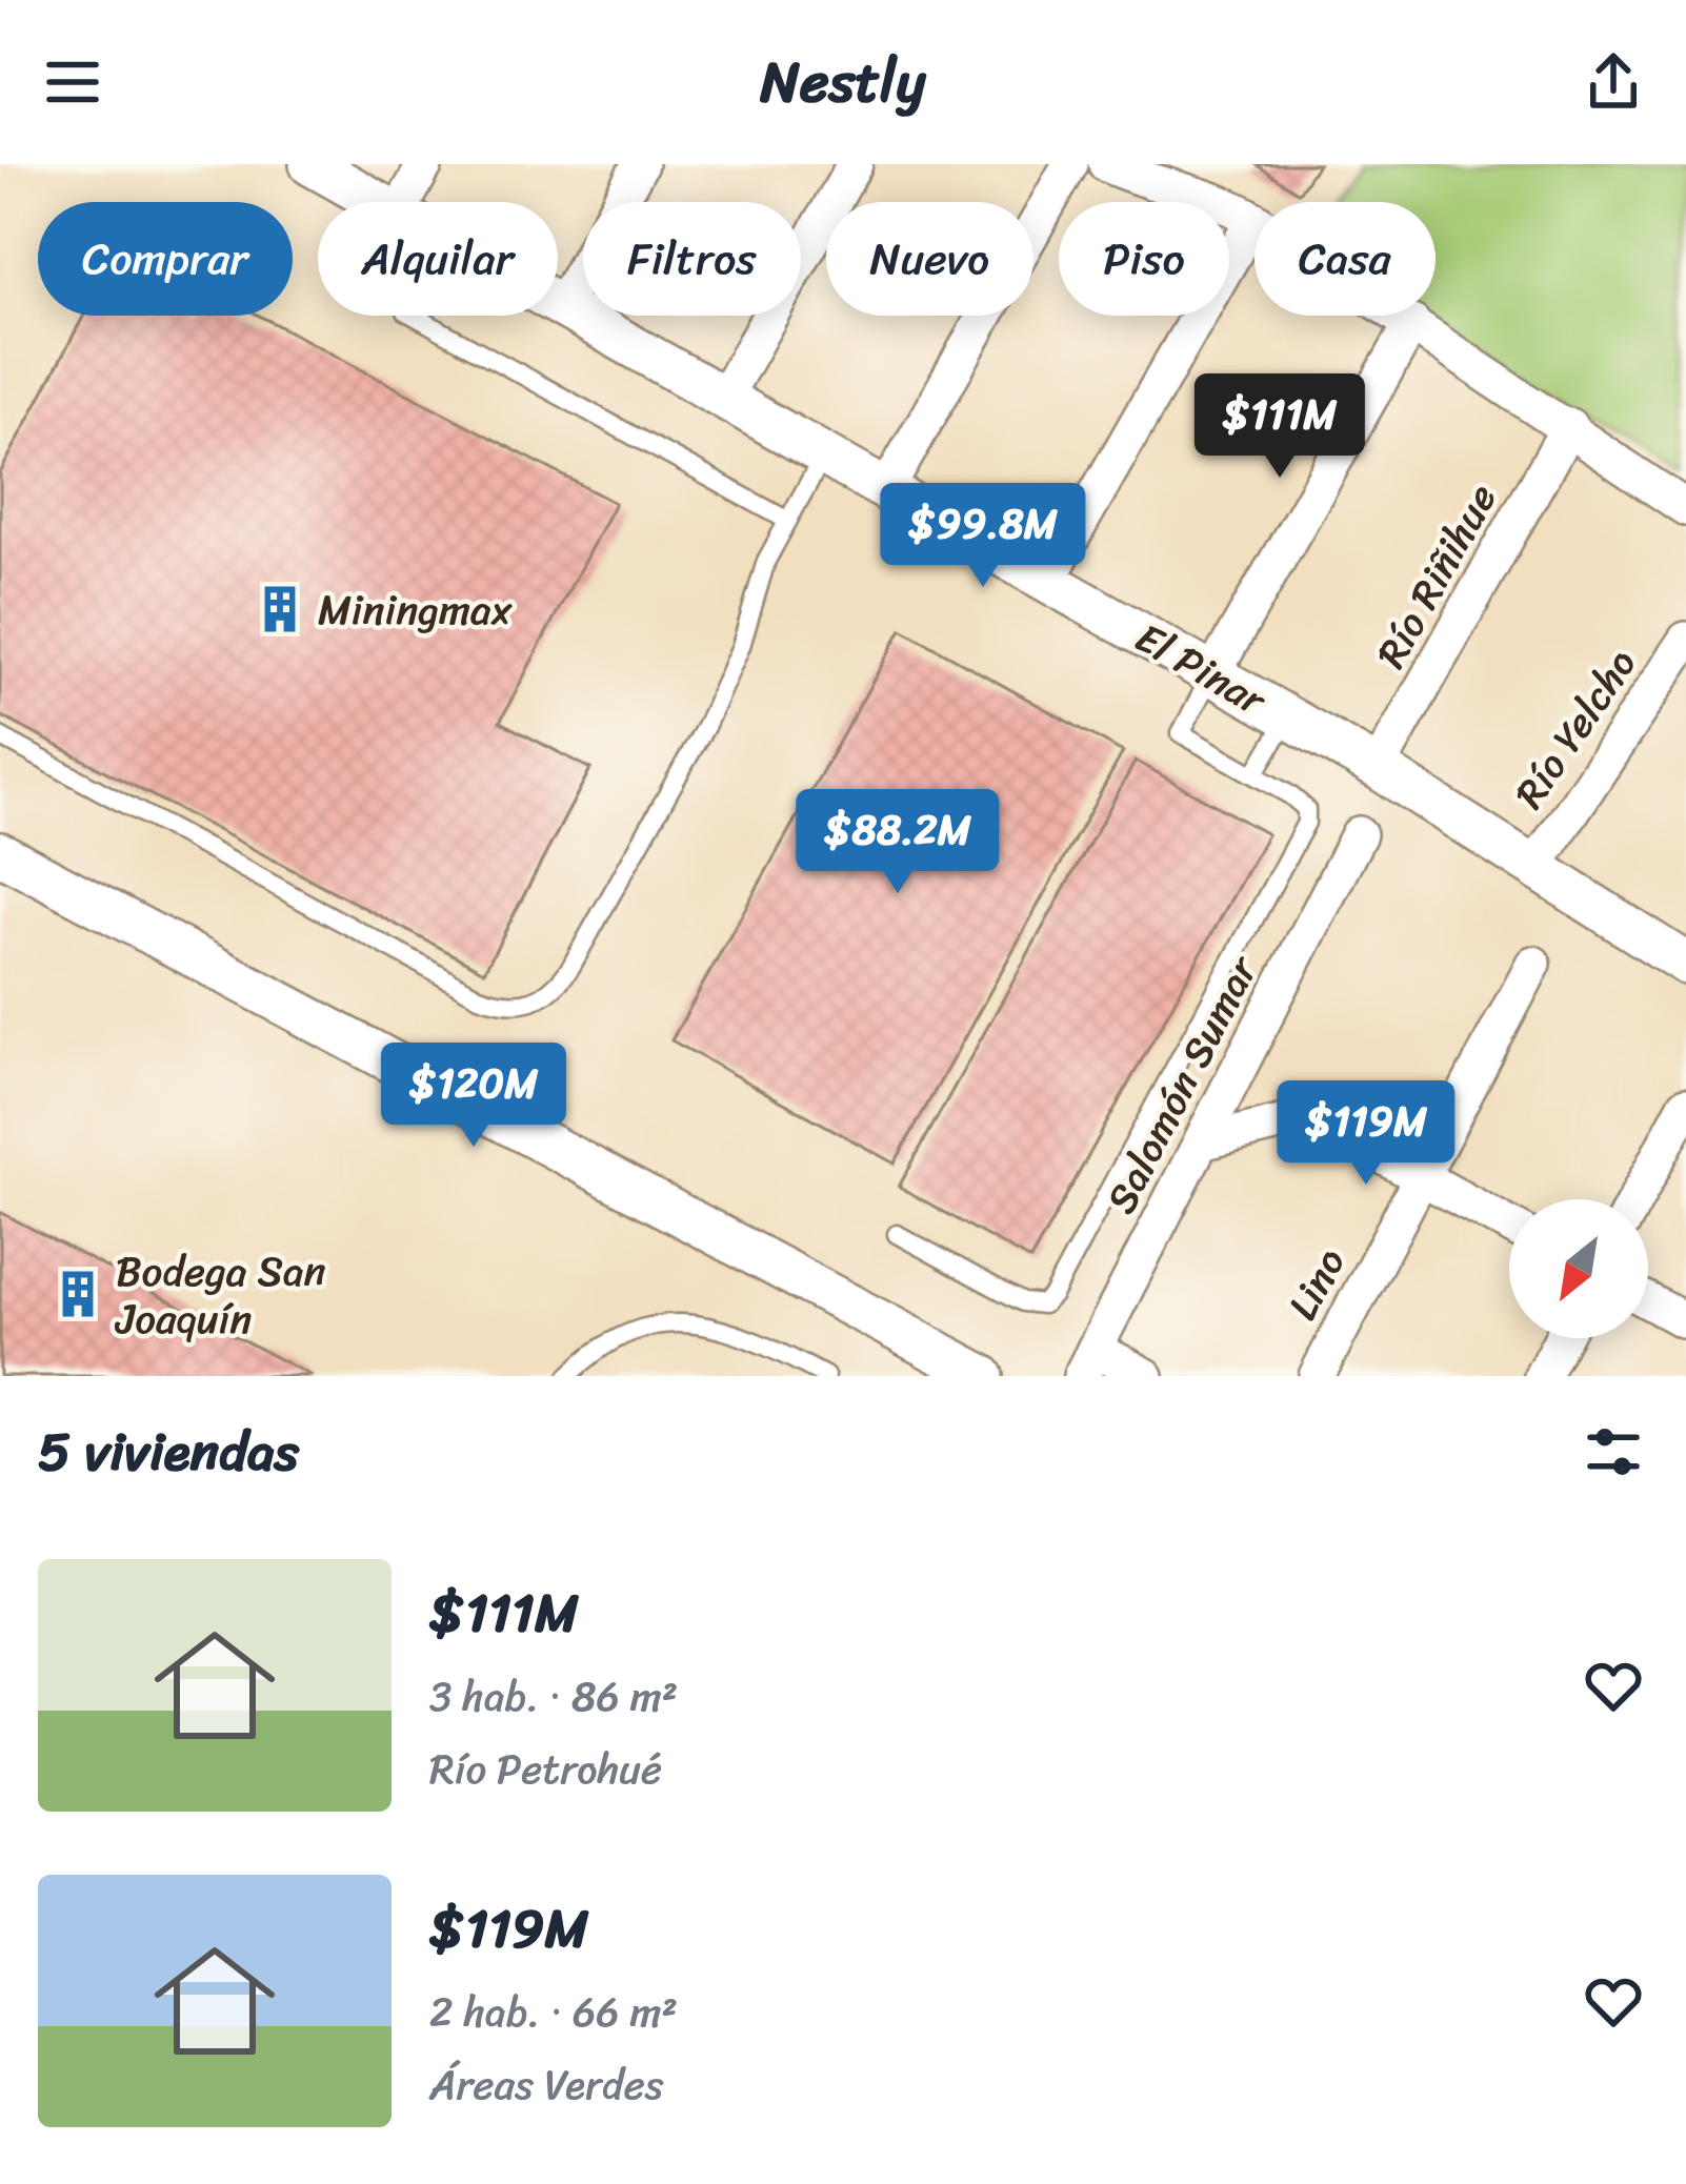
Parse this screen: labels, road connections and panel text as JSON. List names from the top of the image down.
{
  "streets": {
    "street": [
      "Río Riñihue",
      "El Pinar",
      "Río Yelcho",
      "Salomón Sumar",
      "Lino"
    ]
  },
  "crossings": [
    ["Río Riñihue", "El Pinar"],
    ["El Pinar", "Río Yelcho"]
  ],
  "places": {
    "building": ["Miningmax", "Bodega San Joaquín"]
  },
  "north": "bottom left",
  "page": {
    "header": "Nestly",
    "chip": [
      "Comprar",
      "Alquilar",
      "Filtros",
      "Nuevo",
      "Piso",
      "Casa"
    ],
    "price": [
      "$111M",
      "$99.8M",
      "$88.2M",
      "$120M",
      "$119M"
    ],
    "heading": "5 viviendas",
    "list": [
      {
        "name": "$111M",
        "note": "3 hab. · 86 m² · Río Petrohué"
      },
      {
        "name": "$119M",
        "note": "2 hab. · 66 m² · Áreas Verdes"
      }
    ]
  }
}
